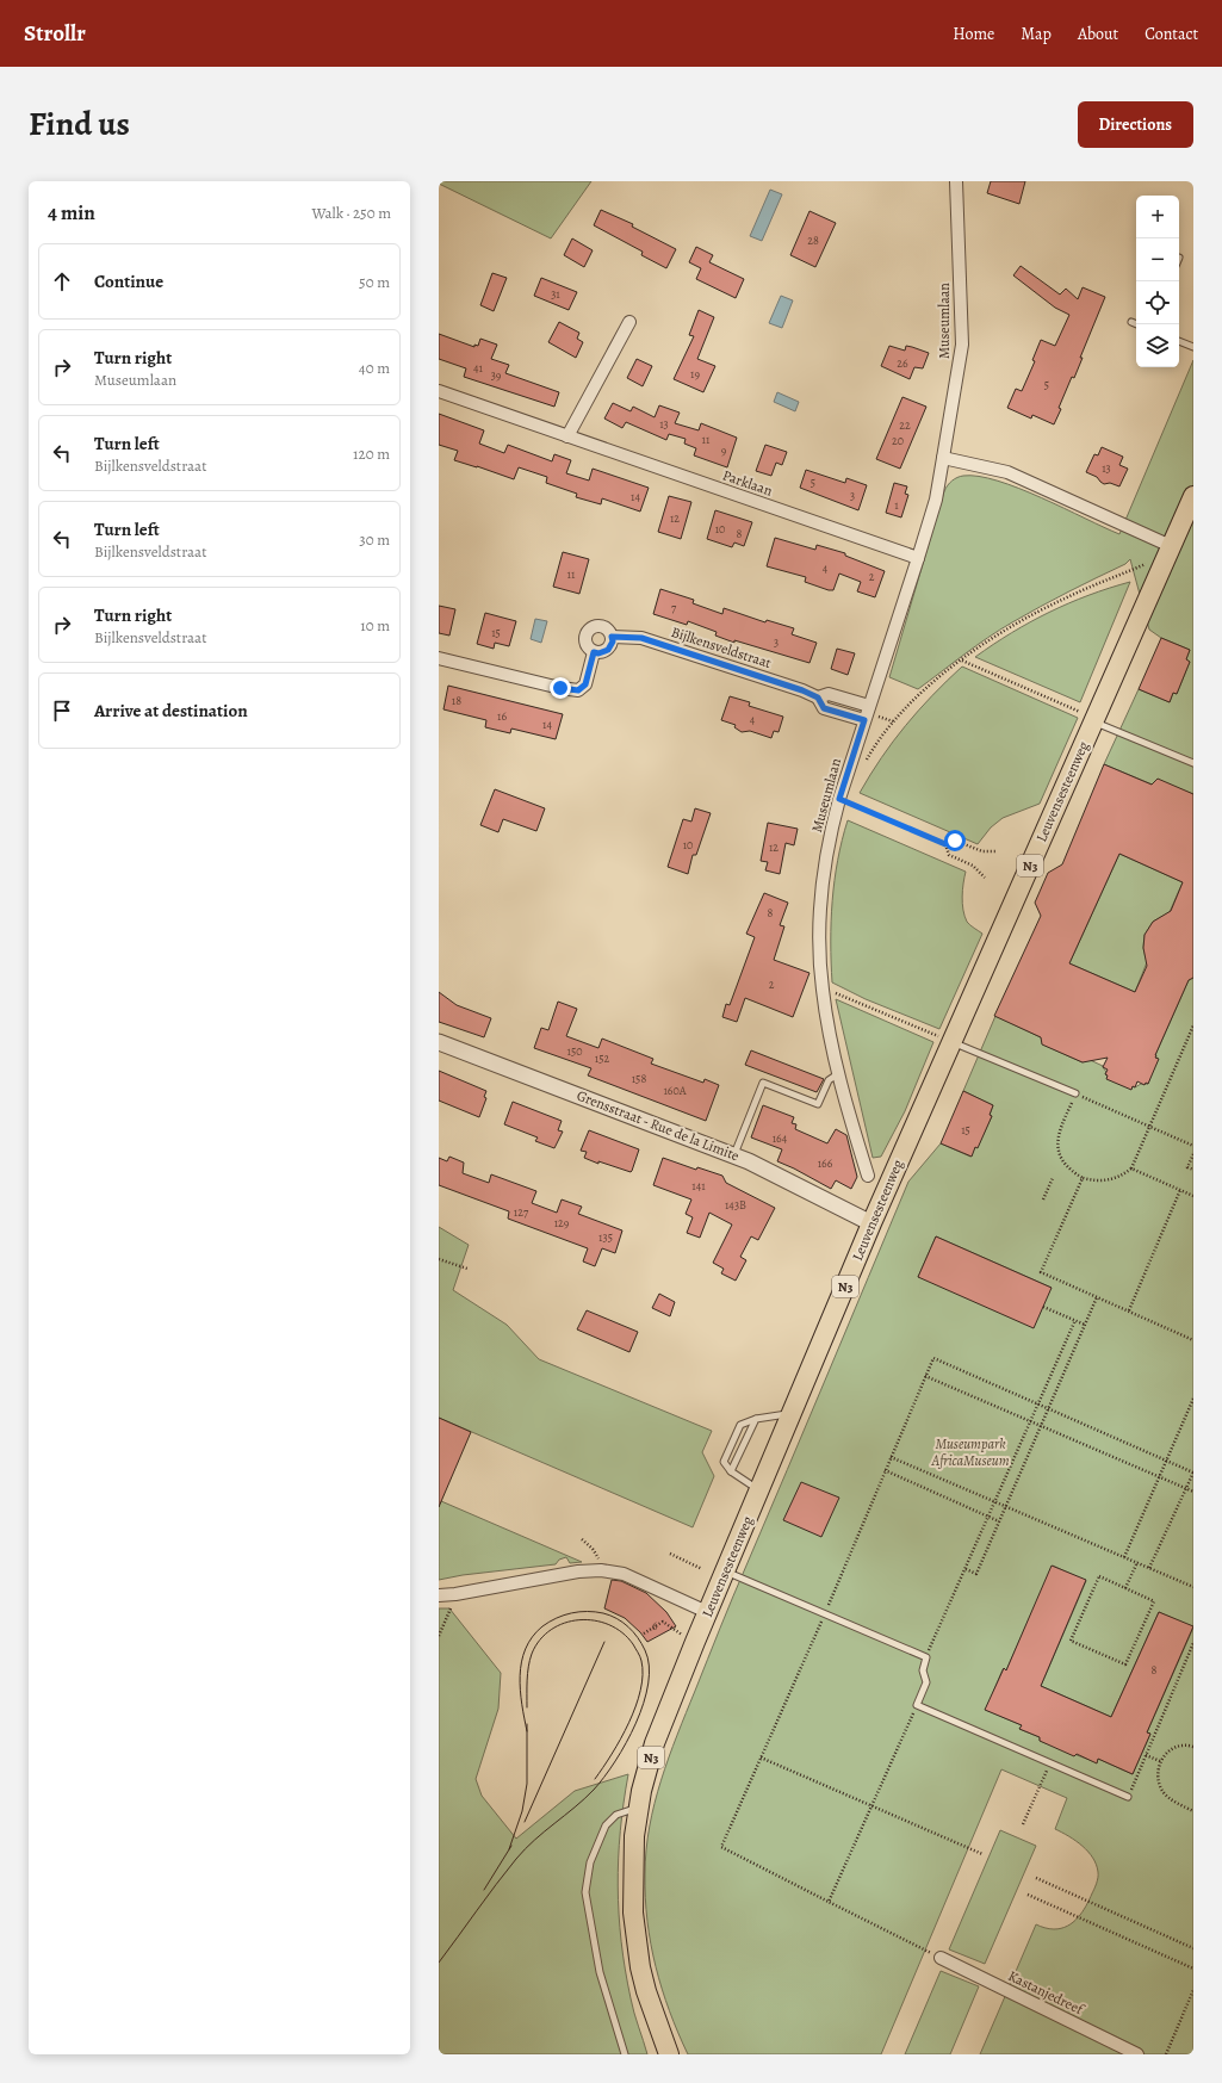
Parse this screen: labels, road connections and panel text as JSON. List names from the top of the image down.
{
  "streets": {
    "main road": ["Leuvensesteenweg", "N3"],
    "street": [
      "Museumlaan",
      "Parklaan",
      "Bijlkensveldstraat",
      "Grensstraat - Rue de la Limite",
      "Kastanjedreef"
    ]
  },
  "crossings": [
    ["Museumlaan", "Parklaan"],
    ["Museumlaan", "Bijlkensveldstraat"],
    ["Leuvensesteenweg", "Grensstraat - Rue de la Limite"]
  ],
  "parks": ["Museumpark AfricaMuseum"],
  "house_numbers": [
    "28",
    "31",
    "26",
    "41",
    "19",
    "39",
    "5",
    "13",
    "22",
    "11",
    "20",
    "9",
    "13",
    "5",
    "3",
    "14",
    "1",
    "12",
    "10",
    "8",
    "4",
    "11",
    "2",
    "7",
    "15",
    "3",
    "18",
    "16",
    "4",
    "14",
    "10",
    "12",
    "8",
    "2",
    "150",
    "152",
    "158",
    "160A",
    "15",
    "164",
    "166",
    "141",
    "143B",
    "127",
    "129",
    "135",
    "6",
    "8"
  ],
  "page": {
    "header": "Strollr",
    "nav": [
      "Home",
      "Map",
      "About",
      "Contact"
    ],
    "title": "Find us",
    "buttons": "Directions",
    "heading": ["4 min", "Walk · 250 m"],
    "map_buttons": ["+", "−"],
    "list": [
      ["Continue", "50 m"],
      ["Turn right", "Museumlaan", "40 m"],
      ["Turn left", "Bijlkensveldstraat", "120 m"],
      ["Turn left", "Bijlkensveldstraat", "30 m"],
      ["Turn right", "Bijlkensveldstraat", "10 m"],
      "Arrive at destination"
    ]
  }
}
